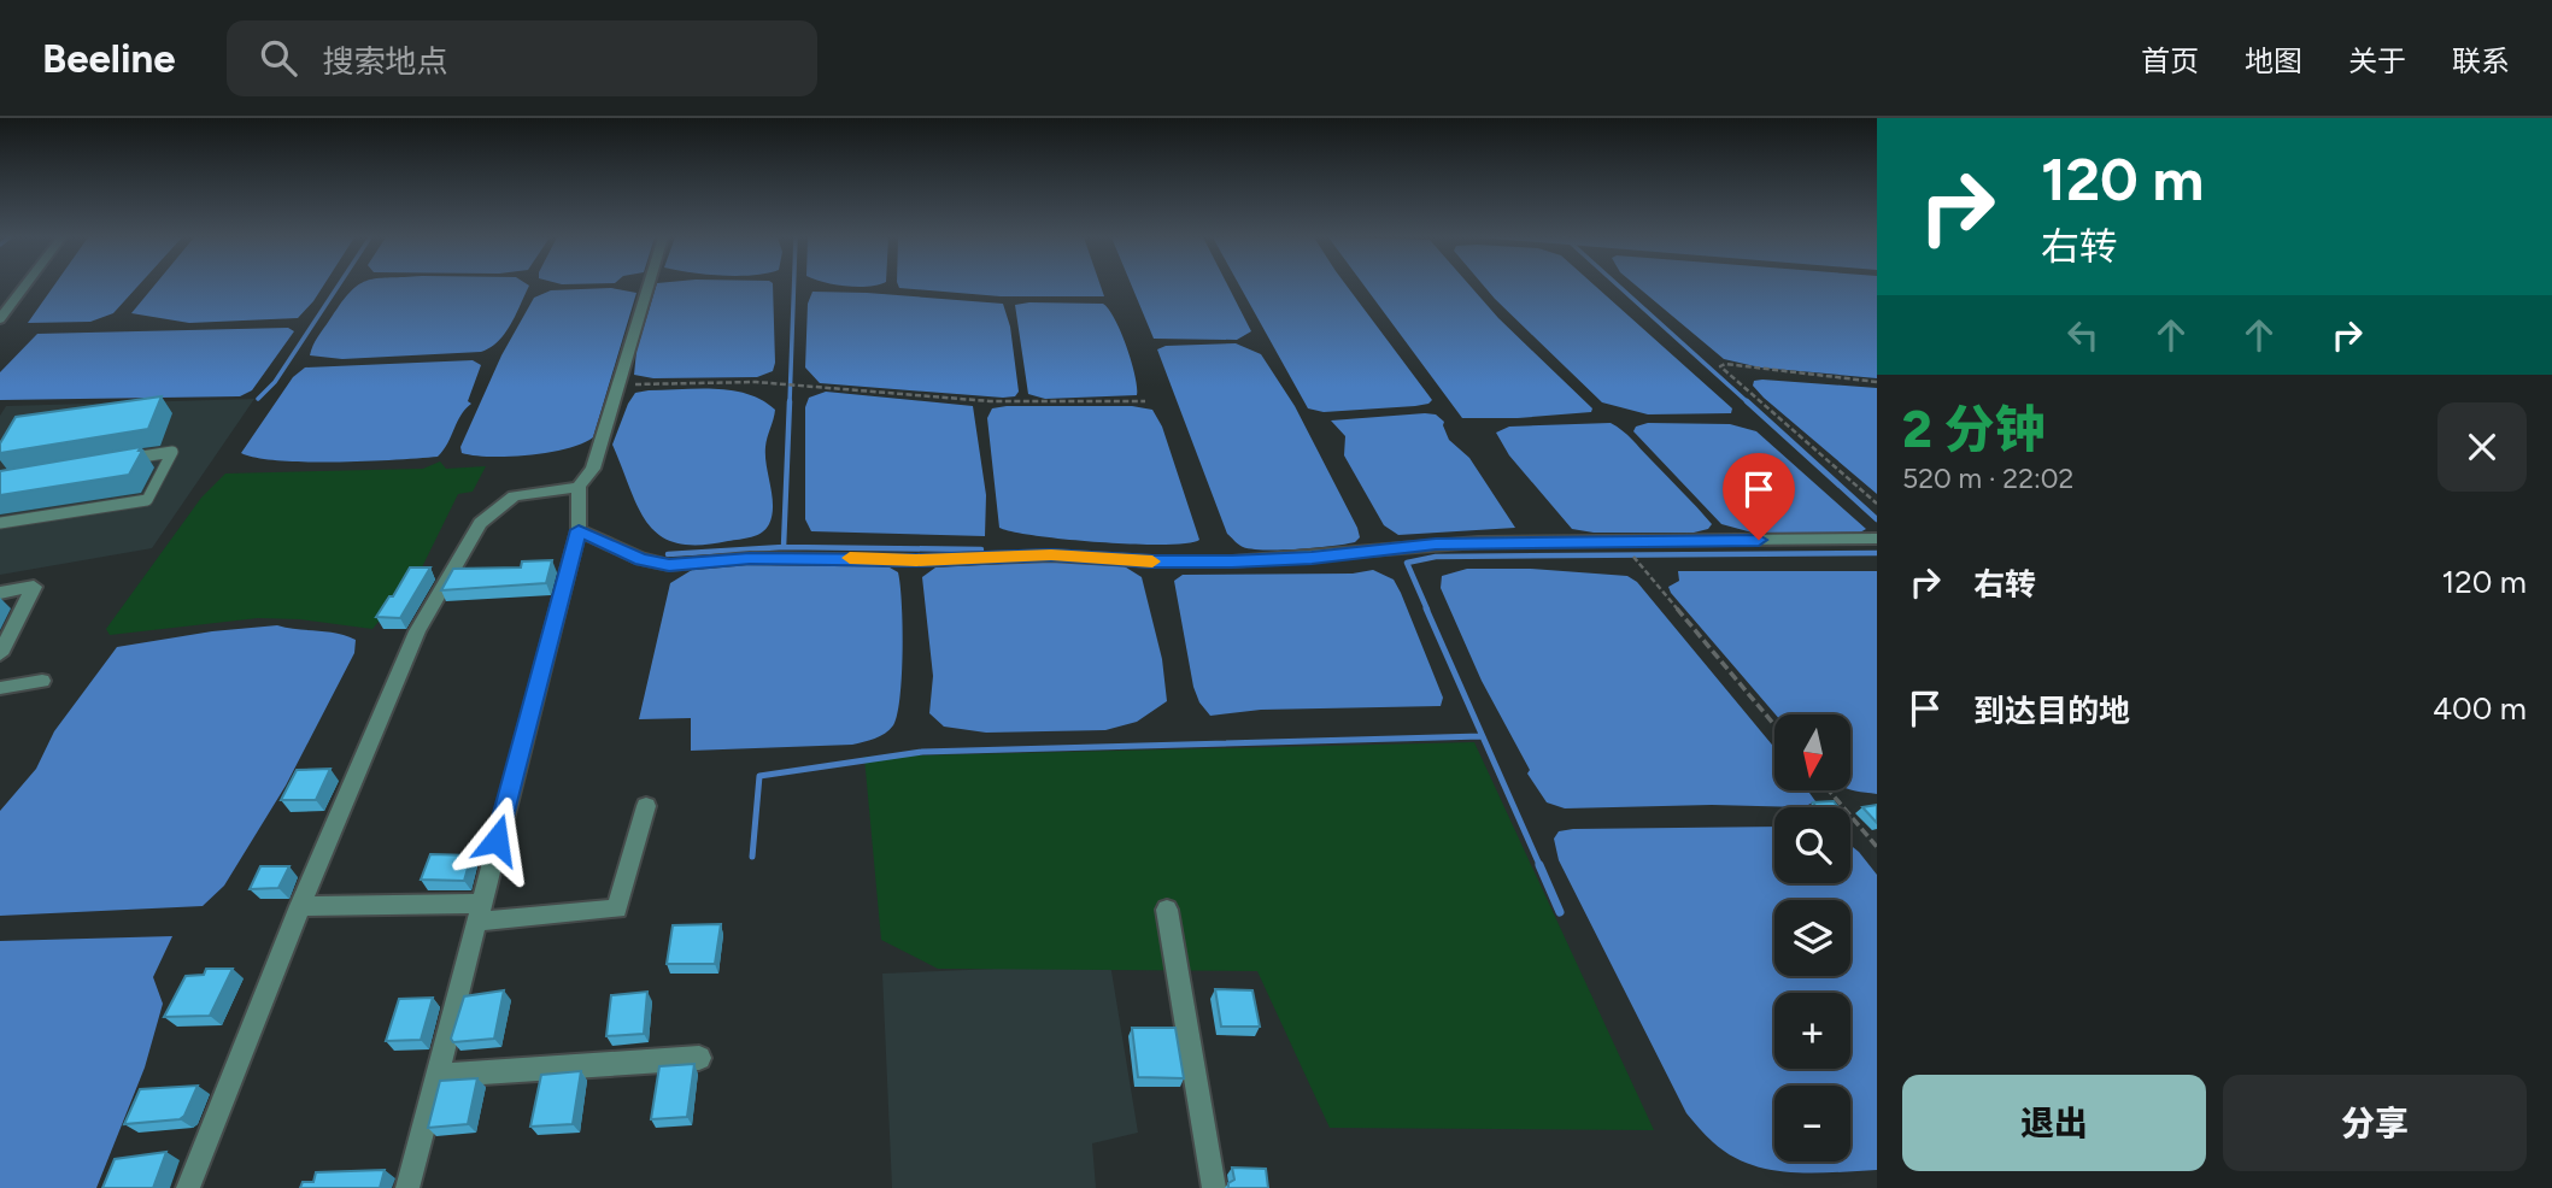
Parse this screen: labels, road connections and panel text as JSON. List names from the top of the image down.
{
  "north": "bottom",
  "page": {
    "header": "Beeline",
    "search": "搜索地点",
    "nav": [
      "首页",
      "地图",
      "关于",
      "联系"
    ],
    "turn": ["120 m", "右转"],
    "heading": ["2 分钟", "520 m · 22:02"],
    "list": [
      {
        "name": "右转",
        "value": "120 m"
      },
      {
        "name": "到达目的地",
        "value": "400 m"
      }
    ],
    "map_buttons": ["+", "−"],
    "buttons": ["退出", "分享"]
  }
}
